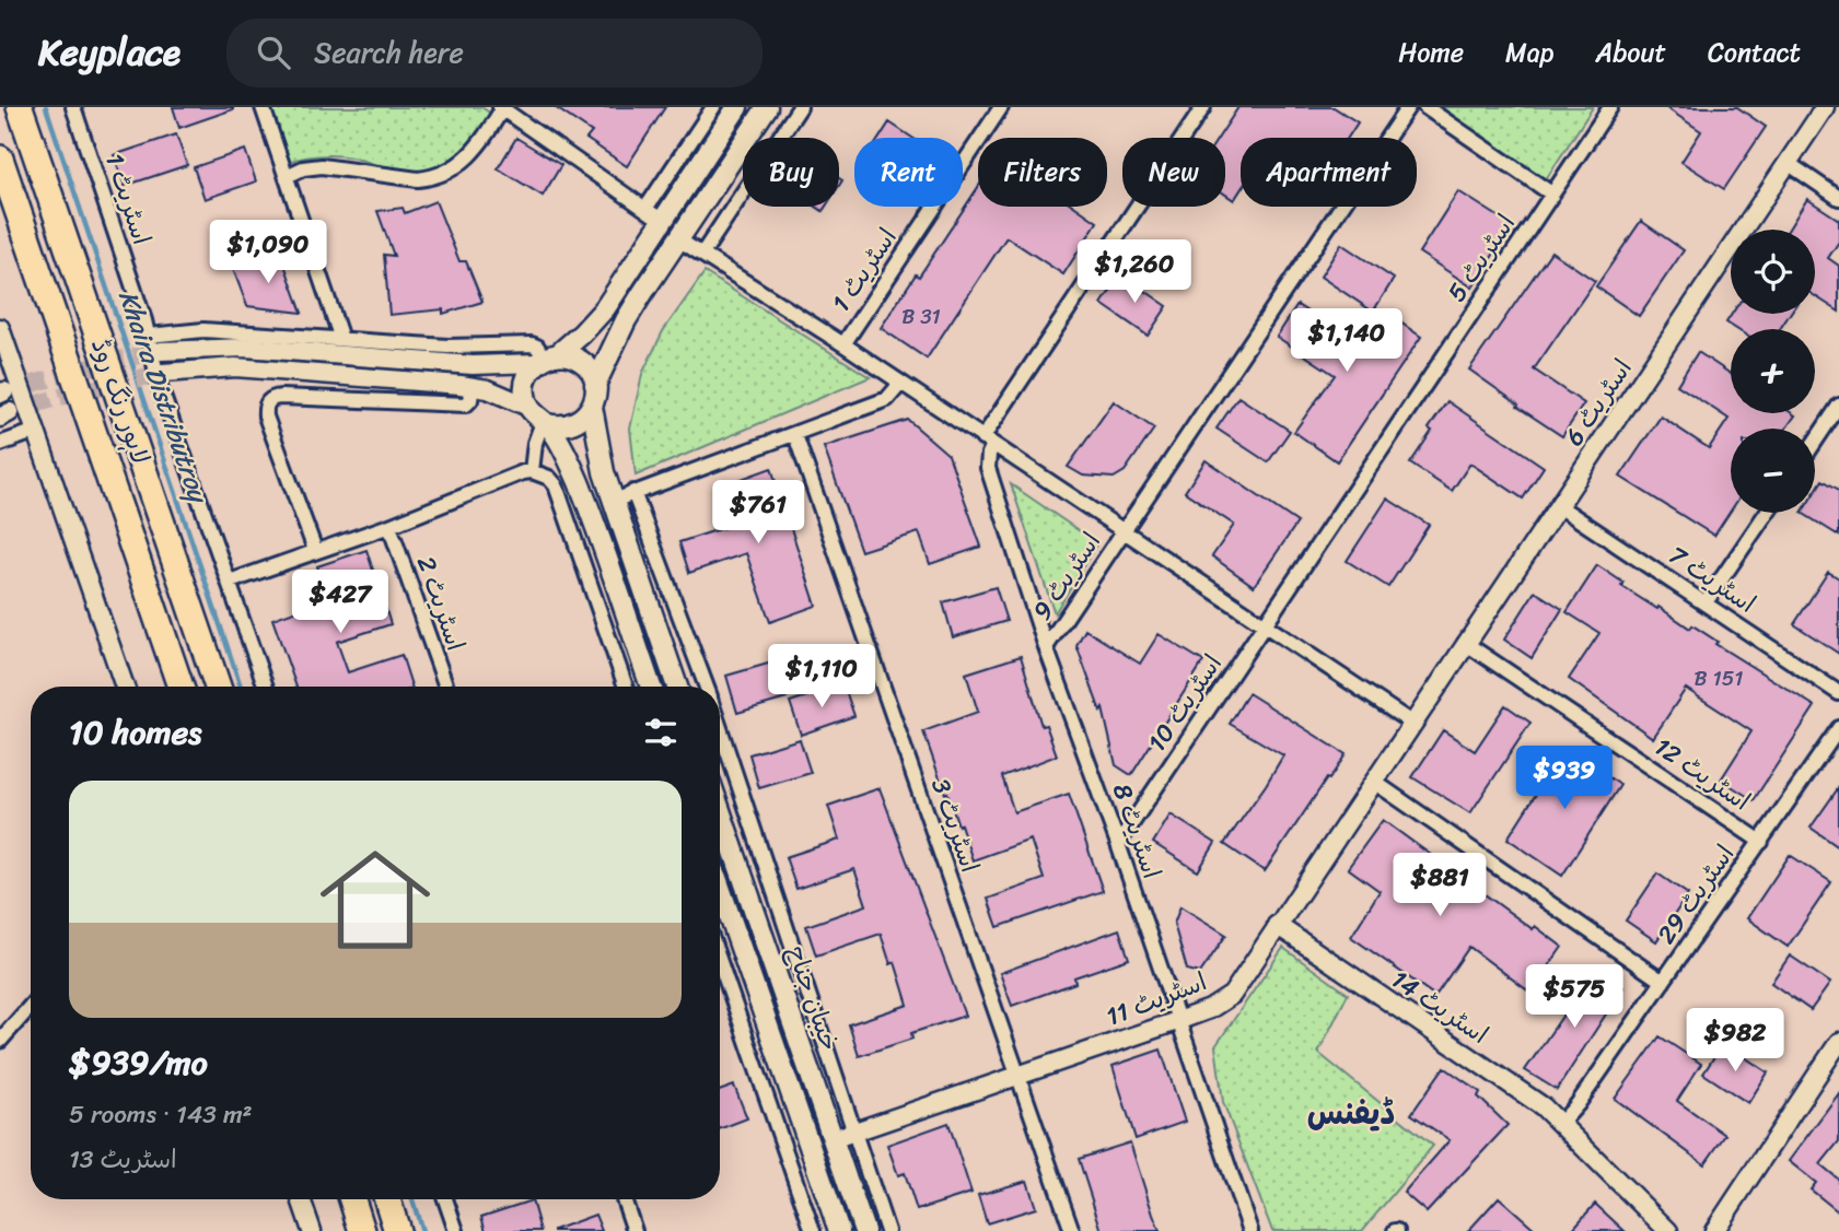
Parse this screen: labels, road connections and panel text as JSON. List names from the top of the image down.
{
  "streets": {
    "highway": ["لاہور رنگ روڈ"],
    "main road": ["خیبان جناح"],
    "street": [
      "اسٹریٹ 1",
      "اسٹریٹ 5",
      "اسٹریٹ 6",
      "اسٹریٹ 9",
      "اسٹریٹ 7",
      "اسٹریٹ 2",
      "اسٹریٹ 10",
      "اسٹریٹ 12",
      "اسٹریٹ 3",
      "اسٹریٹ 8",
      "اسٹریٹ 29",
      "اسٹریٹ 11",
      "اسٹریٹ 14"
    ]
  },
  "crossings": [
    ["اسٹریٹ 5", "اسٹریٹ 10"],
    ["اسٹریٹ 6", "اسٹریٹ 7"],
    ["اسٹریٹ 6", "اسٹریٹ 12"],
    ["اسٹریٹ 6", "اسٹریٹ 11"],
    ["اسٹریٹ 9", "اسٹریٹ 8"],
    ["اسٹریٹ 10", "اسٹریٹ 8"],
    ["اسٹریٹ 12", "اسٹریٹ 29"],
    ["اسٹریٹ 3", "اسٹریٹ 11"],
    ["اسٹریٹ 8", "اسٹریٹ 11"],
    ["اسٹریٹ 29", "اسٹریٹ 14"],
    ["خیبان جناح", "اسٹریٹ 11"],
    ["اسٹریٹ 11", "اسٹریٹ 14"]
  ],
  "districts": ["ڈیفنس"],
  "water": ["Khaira Distributroy"],
  "house_numbers": ["B 31", "B 151"],
  "page": {
    "header": "Keyplace",
    "search": "Search here",
    "nav": [
      "Home",
      "Map",
      "About",
      "Contact"
    ],
    "chip": [
      "Buy",
      "Rent",
      "Filters",
      "New",
      "Apartment"
    ],
    "price": [
      "$1,090",
      "$1,260",
      "$1,140",
      "$761",
      "$427",
      "$1,110",
      "$939",
      "$881",
      "$575",
      "$982"
    ],
    "map_buttons": ["+", "−"],
    "heading": "10 homes",
    "list": [
      {
        "name": "$939/mo",
        "note": "5 rooms · 143 m² · اسٹریٹ 13"
      }
    ]
  }
}
